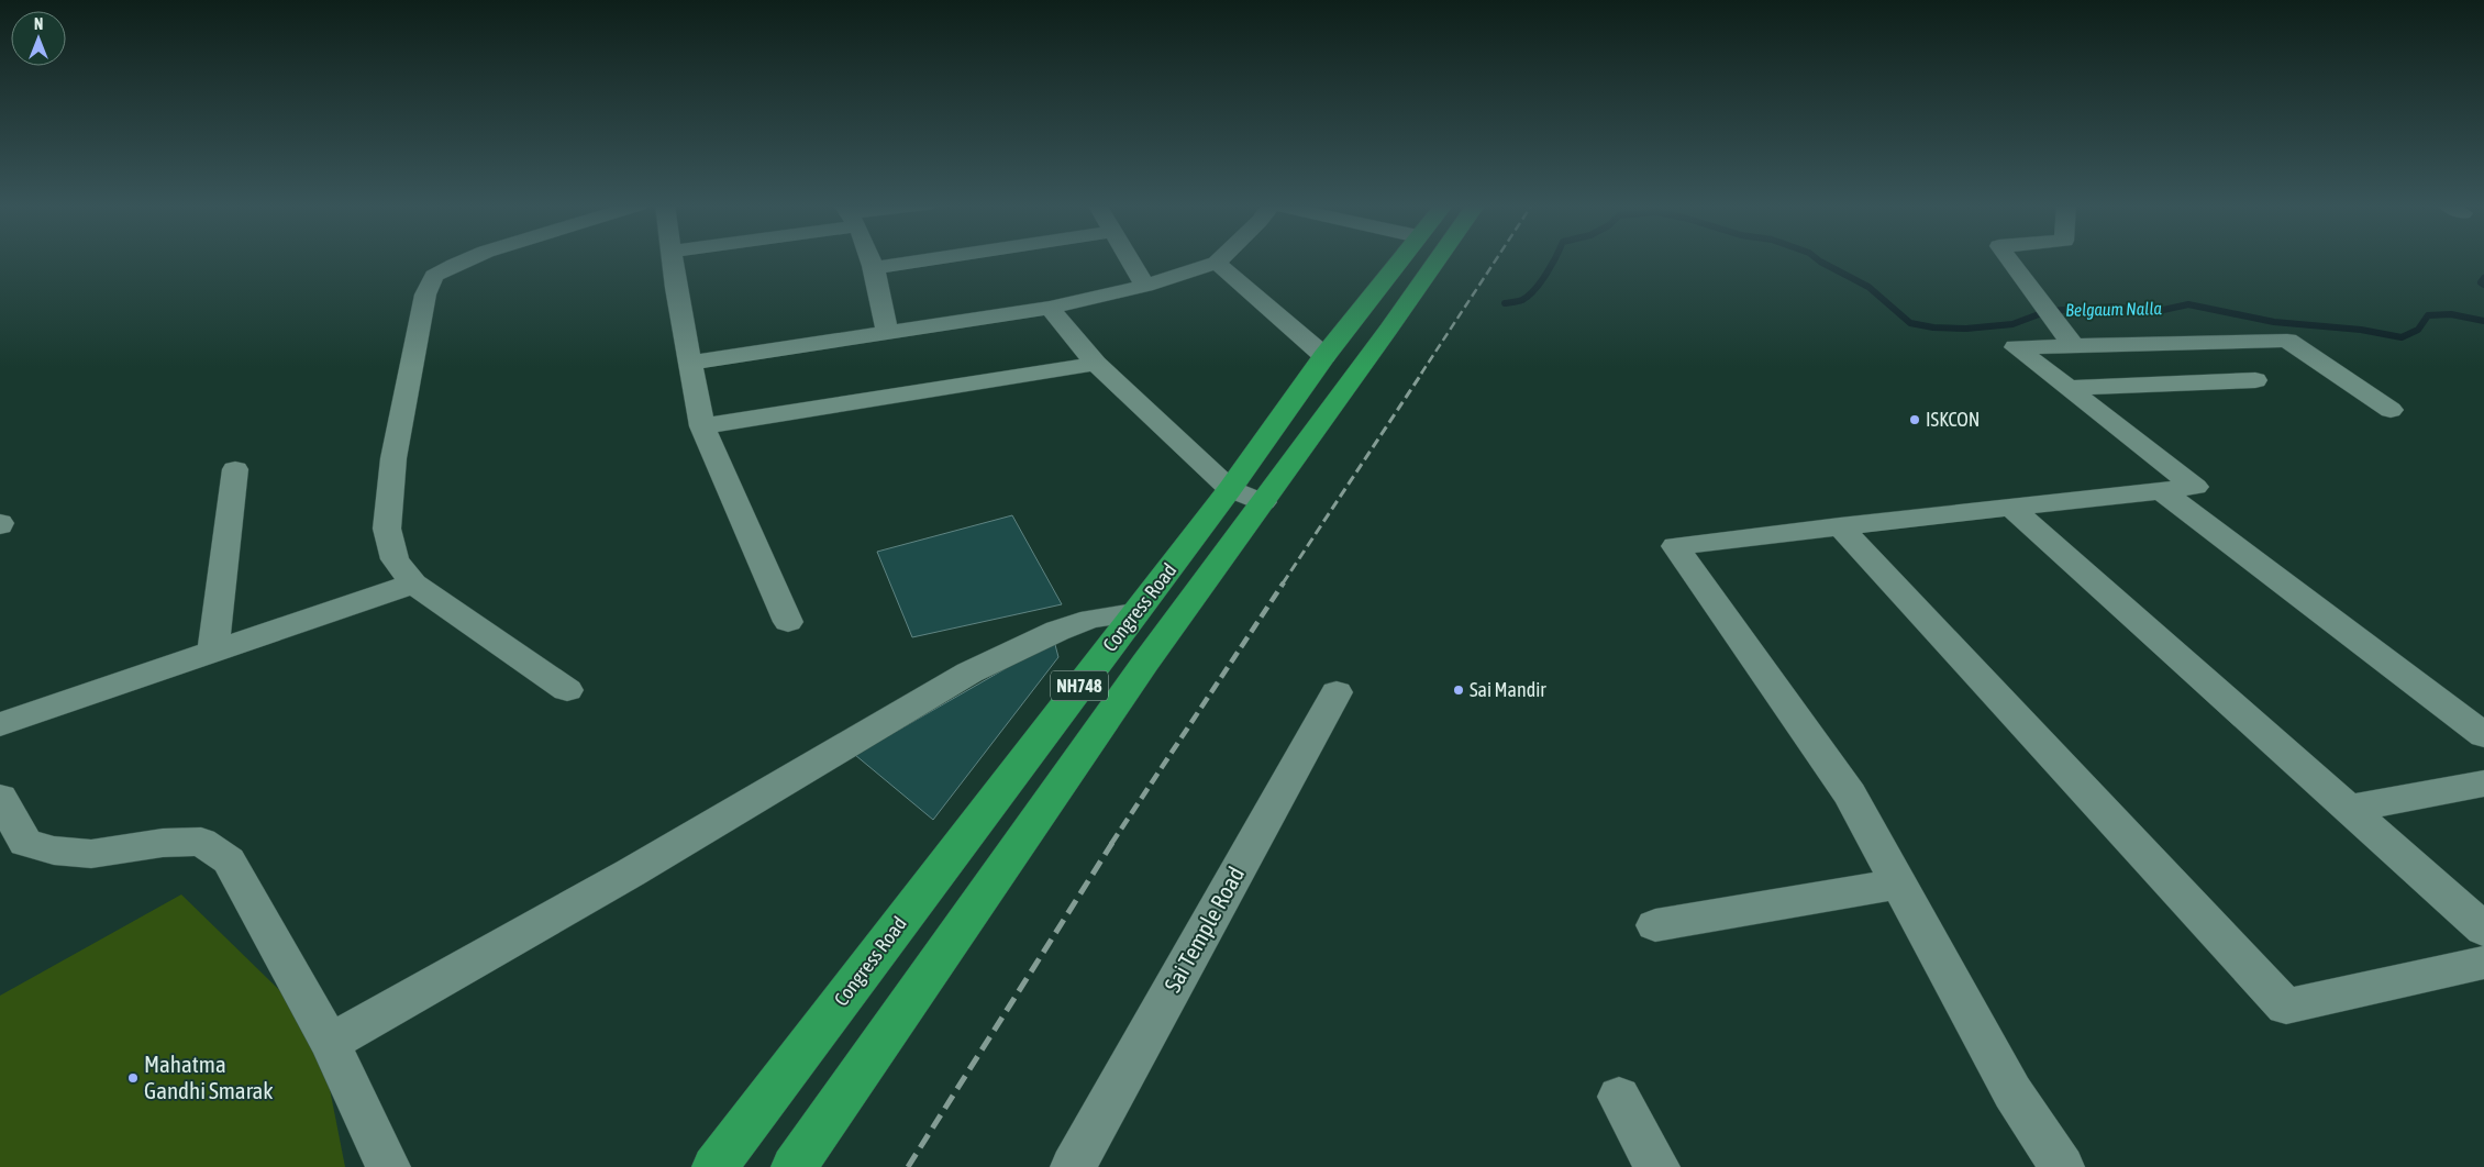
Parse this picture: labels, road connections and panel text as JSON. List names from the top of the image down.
{
  "streets": {
    "highway": ["Congress Road", "NH748"],
    "street": ["Sai Temple Road"]
  },
  "water": ["Belgaum Nalla"],
  "places": ["ISKCON", "Sai Mandir", "Mahatma Gandhi Smarak"],
  "north": "top"
}
